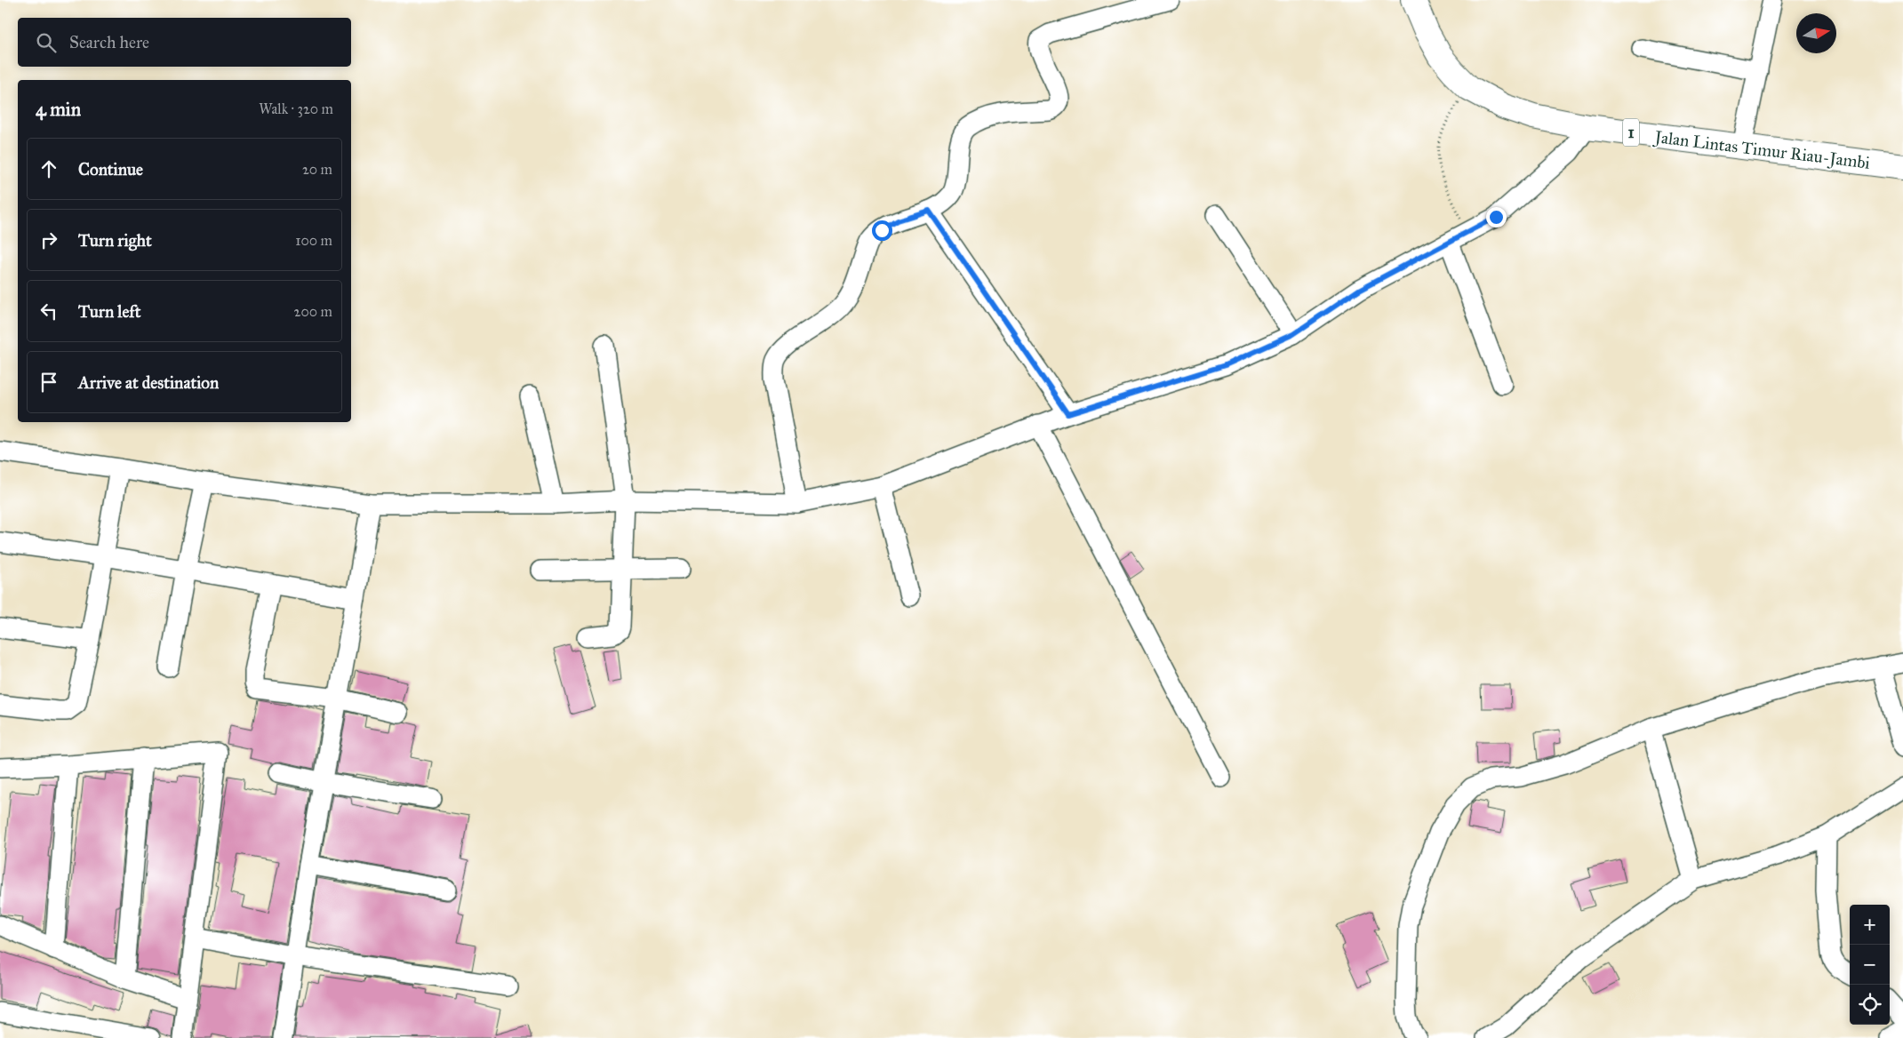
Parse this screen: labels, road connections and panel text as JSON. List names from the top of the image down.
{
  "streets": {
    "highway": ["1", "Jalan Lintas Timur Riau-Jambi"]
  },
  "north": "right",
  "page": {
    "search": "Search here",
    "heading": ["4 min", "Walk · 320 m"],
    "list": [
      ["Continue", "20 m"],
      ["Turn right", "100 m"],
      ["Turn left", "200 m"],
      "Arrive at destination"
    ],
    "map_buttons": ["+", "−"]
  }
}
